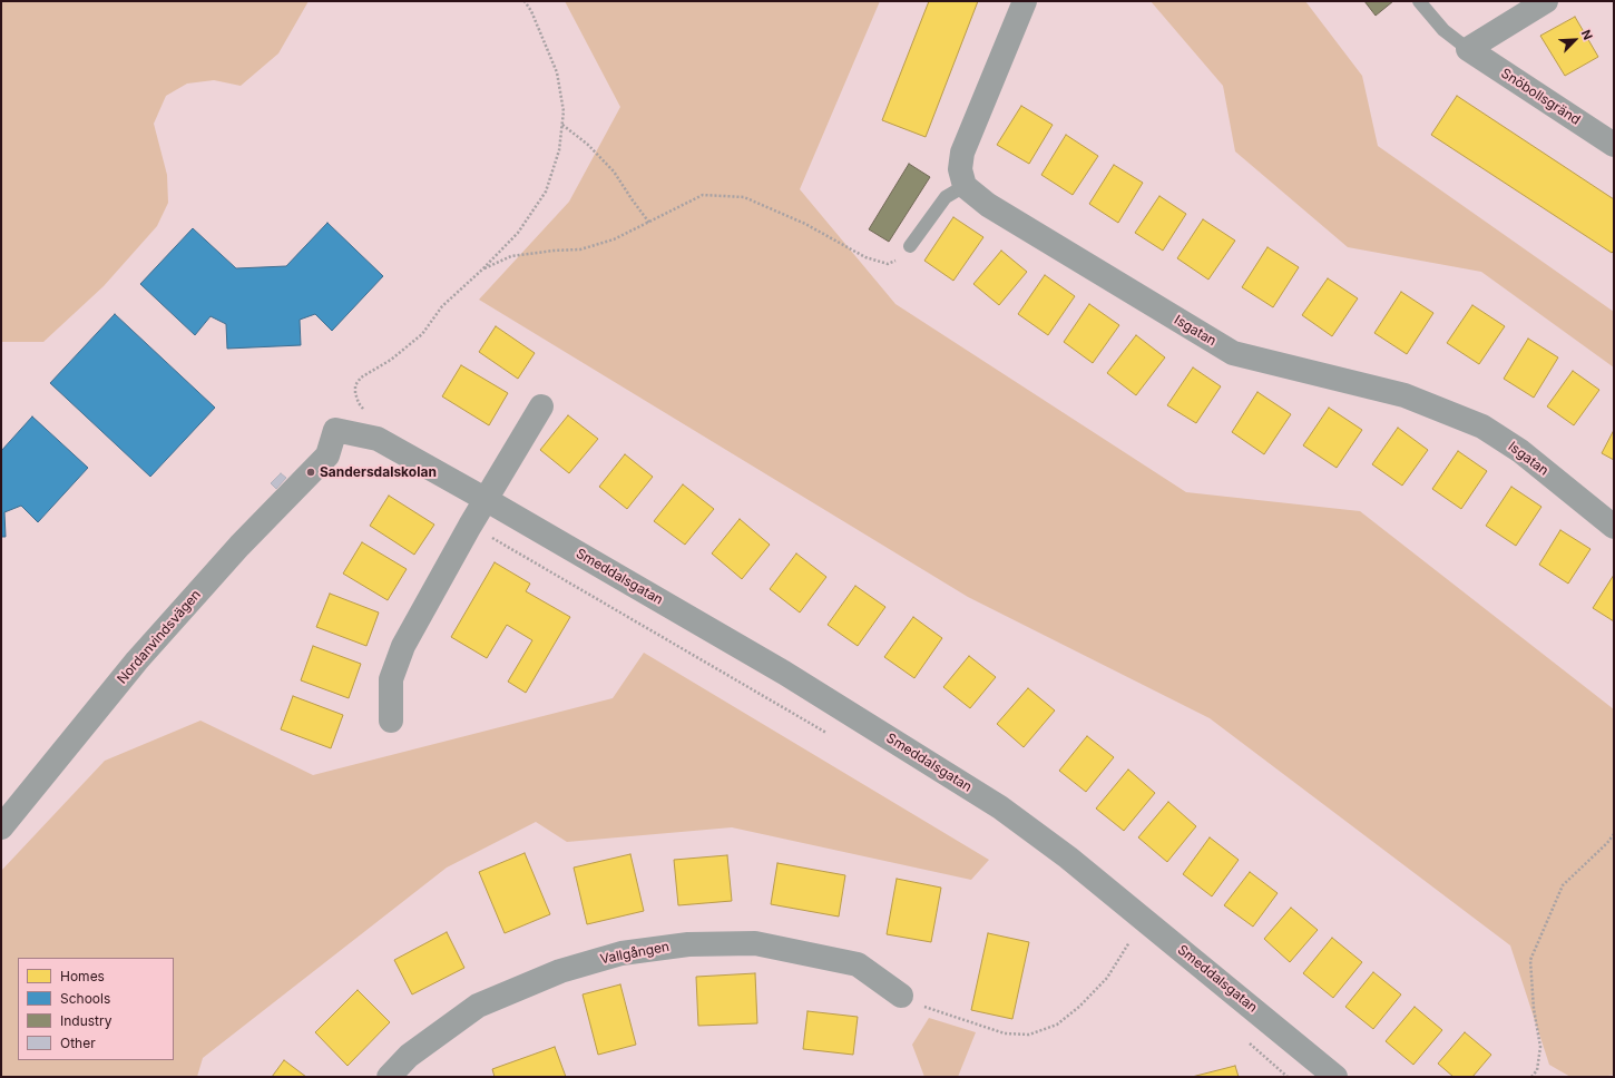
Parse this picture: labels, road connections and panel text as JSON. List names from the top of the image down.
{
  "streets": {
    "street": [
      "Snöbollsgränd",
      "Isgatan",
      "Smeddalsgatan",
      "Nordanvindsvägen",
      "Vallgången"
    ]
  },
  "crossings": [
    ["Smeddalsgatan", "Nordanvindsvägen"]
  ],
  "places": ["Sandersdalskolan"],
  "legend": [
    "Homes",
    "Schools",
    "Industry",
    "Other"
  ],
  "north": "top right"
}
